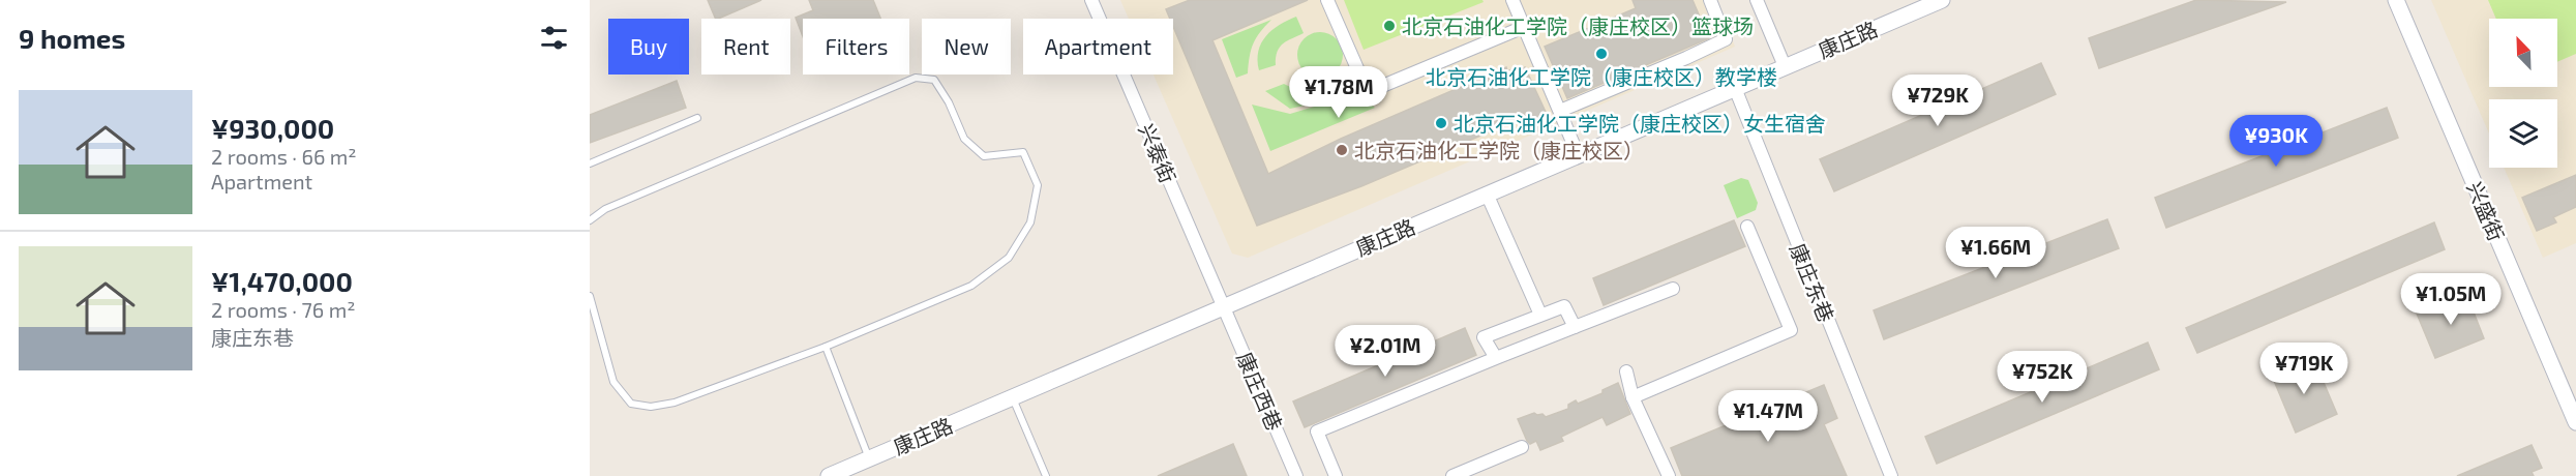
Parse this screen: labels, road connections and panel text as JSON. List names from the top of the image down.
{
  "streets": {
    "street": [
      "康庄路",
      "兴泰街",
      "兴盛街",
      "康庄东巷",
      "康庄西巷"
    ]
  },
  "crossings": [
    ["康庄路", "兴泰街"],
    ["康庄路", "康庄东巷"],
    ["康庄路", "康庄西巷"],
    ["兴泰街", "康庄西巷"]
  ],
  "places": [
    "北京石油化工学院（康庄校区）篮球场",
    "北京石油化工学院（康庄校区）教学楼",
    "北京石油化工学院（康庄校区）女生宿舍",
    "北京石油化工学院（康庄校区）"
  ],
  "north": "top left",
  "page": {
    "heading": "9 homes",
    "chip": [
      "Buy",
      "Rent",
      "Filters",
      "New",
      "Apartment"
    ],
    "price": [
      "¥1.78M",
      "¥729K",
      "¥930K",
      "¥1.66M",
      "¥1.05M",
      "¥2.01M",
      "¥719K",
      "¥752K",
      "¥1.47M"
    ],
    "list": [
      {
        "name": "¥930,000",
        "note": "2 rooms · 66 m² · Apartment"
      },
      {
        "name": "¥1,470,000",
        "note": "2 rooms · 76 m² · 康庄东巷"
      }
    ]
  }
}
